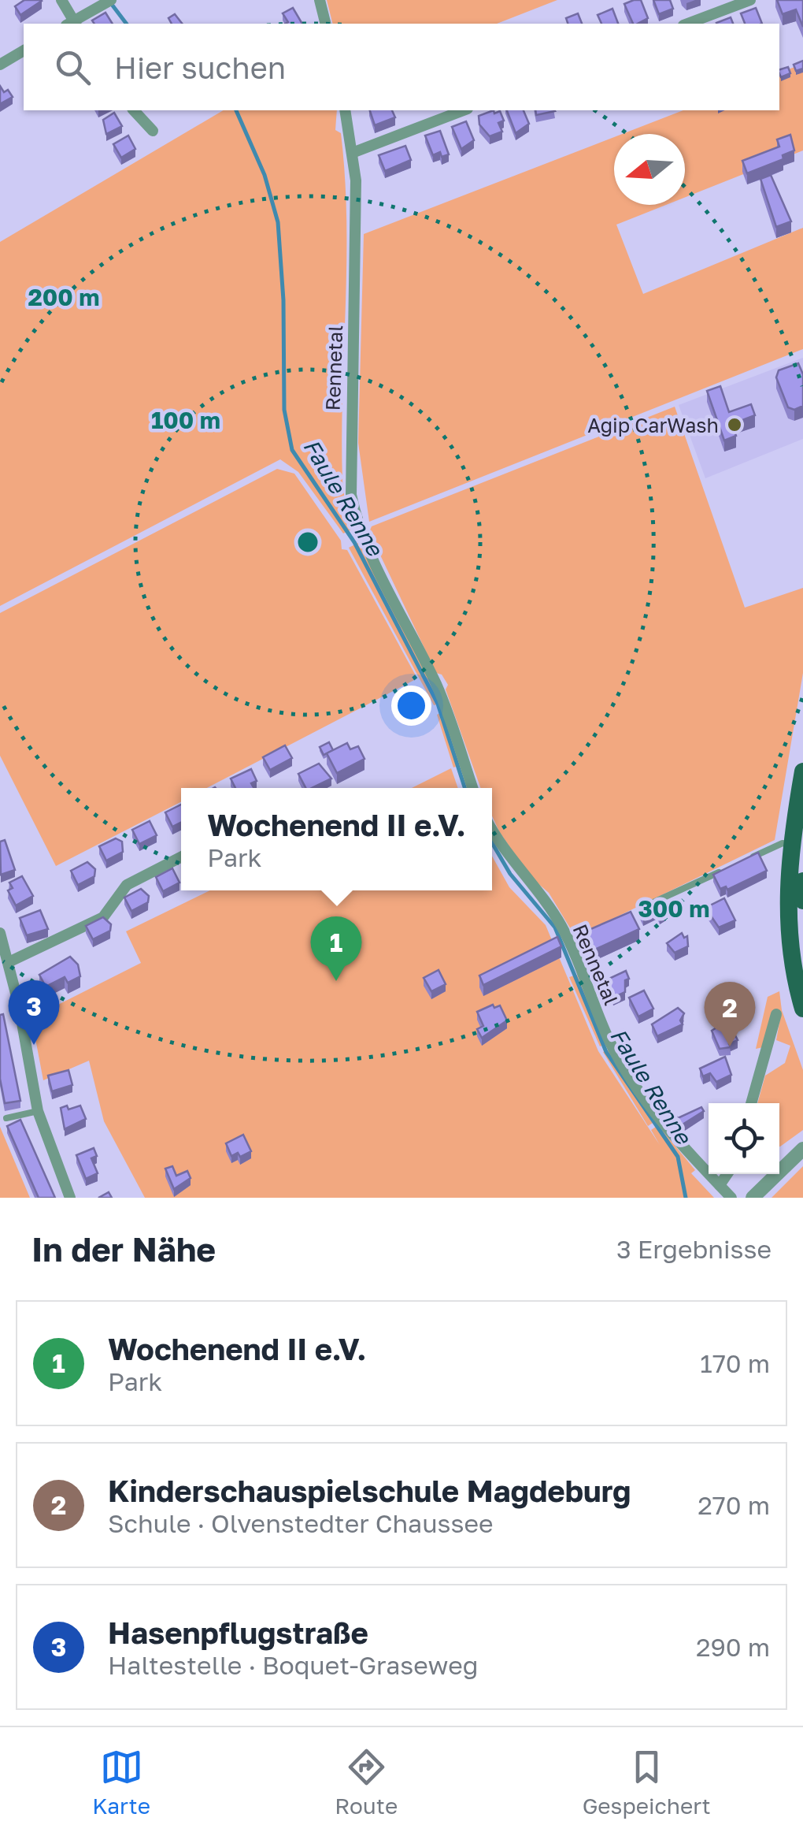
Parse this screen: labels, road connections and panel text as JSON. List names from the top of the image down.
{
  "streets": {
    "street": ["Rennetal"]
  },
  "water": ["Faule Renne"],
  "places": ["Agip CarWash"],
  "north": "left",
  "page": {
    "search": "Hier suchen",
    "popup": ["Wochenend II e.V.", "Park"],
    "pins": ["1", "3", "2"],
    "heading": ["In der Nähe", "3 Ergebnisse"],
    "list": [
      {
        "mark": "1",
        "name": "Wochenend II e.V.",
        "note": "Park",
        "value": "170 m"
      },
      {
        "mark": "2",
        "name": "Kinderschauspielschule Magdeburg",
        "note": "Schule · Olvenstedter Chaussee",
        "value": "270 m"
      },
      {
        "mark": "3",
        "name": "Hasenpflugstraße",
        "note": "Haltestelle · Boquet-Graseweg",
        "value": "290 m"
      }
    ],
    "nav": ["Karte", "Route", "Gespeichert"]
  },
  "rings": ["200 m", "100 m", "300 m"]
}
